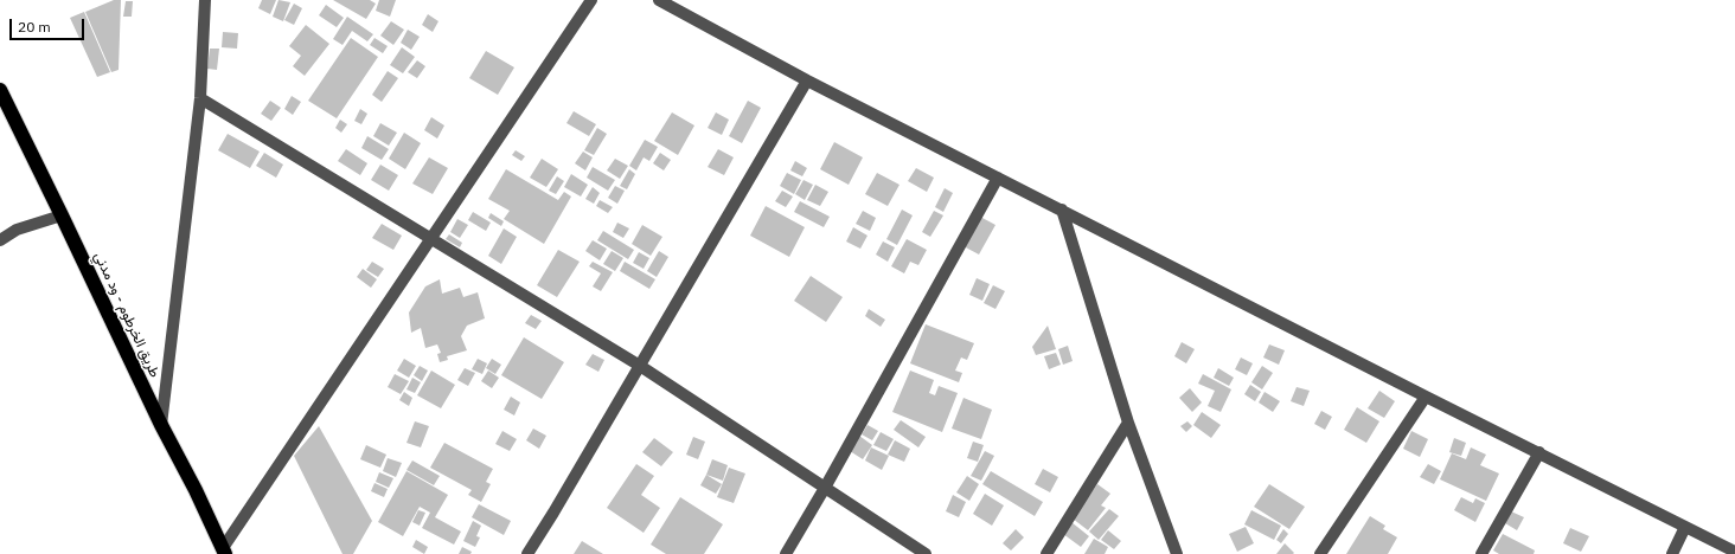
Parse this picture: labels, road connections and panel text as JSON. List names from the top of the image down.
{
  "streets": {
    "highway": ["طريق الخرطوم - ود مدني"]
  },
  "scale_bar": "20 m"
}
